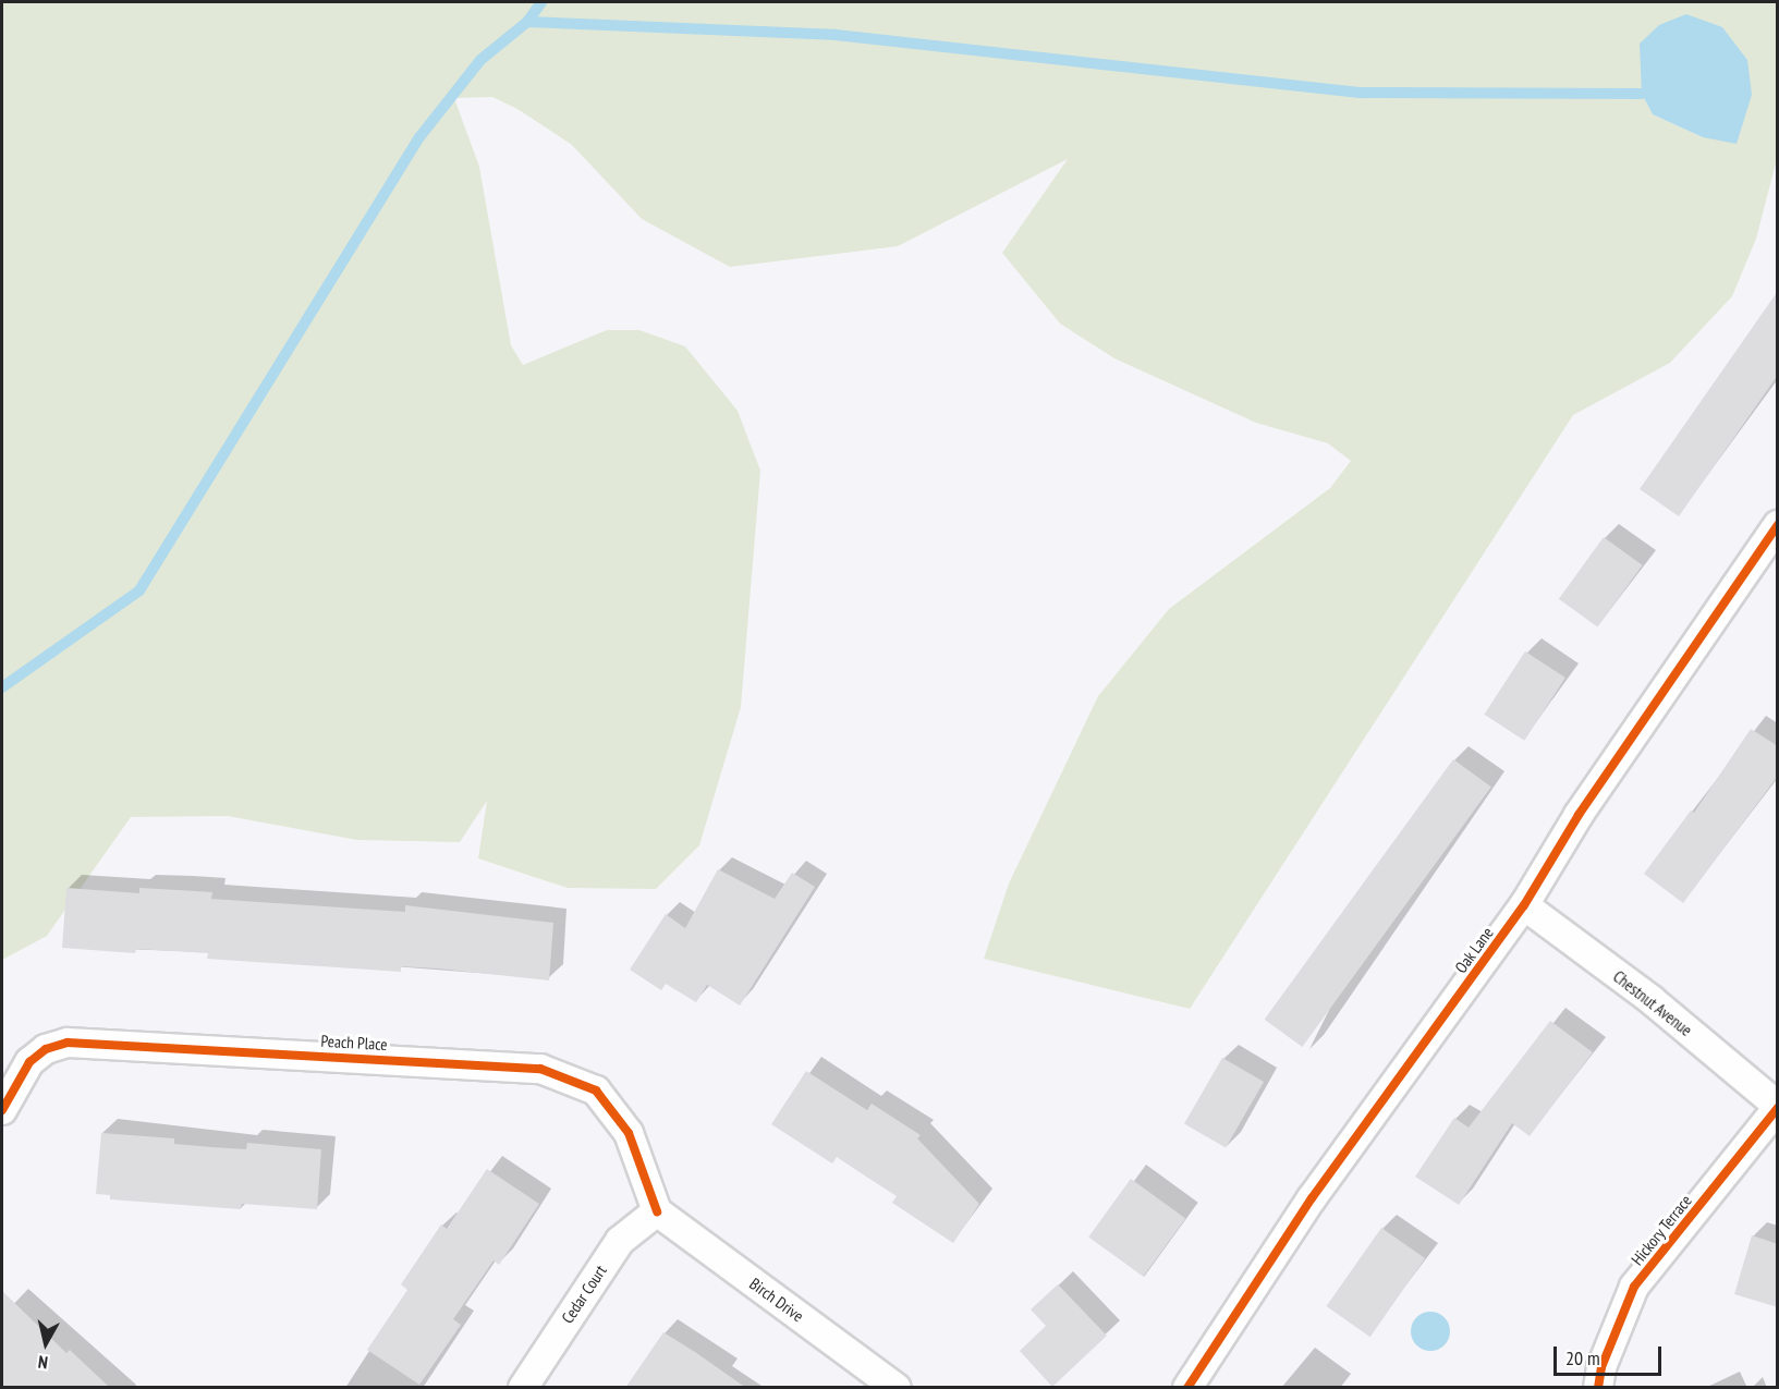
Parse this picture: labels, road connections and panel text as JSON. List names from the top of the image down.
{
  "streets": {
    "street": [
      "Oak Lane",
      "Chestnut Avenue",
      "Peach Place",
      "Hickory Terrace",
      "Cedar Court",
      "Birch Drive"
    ]
  },
  "crossings": [
    ["Oak Lane", "Chestnut Avenue"],
    ["Chestnut Avenue", "Hickory Terrace"],
    ["Peach Place", "Cedar Court"],
    ["Peach Place", "Birch Drive"],
    ["Cedar Court", "Birch Drive"]
  ],
  "scale_bar": "20 m",
  "north": "bottom"
}
